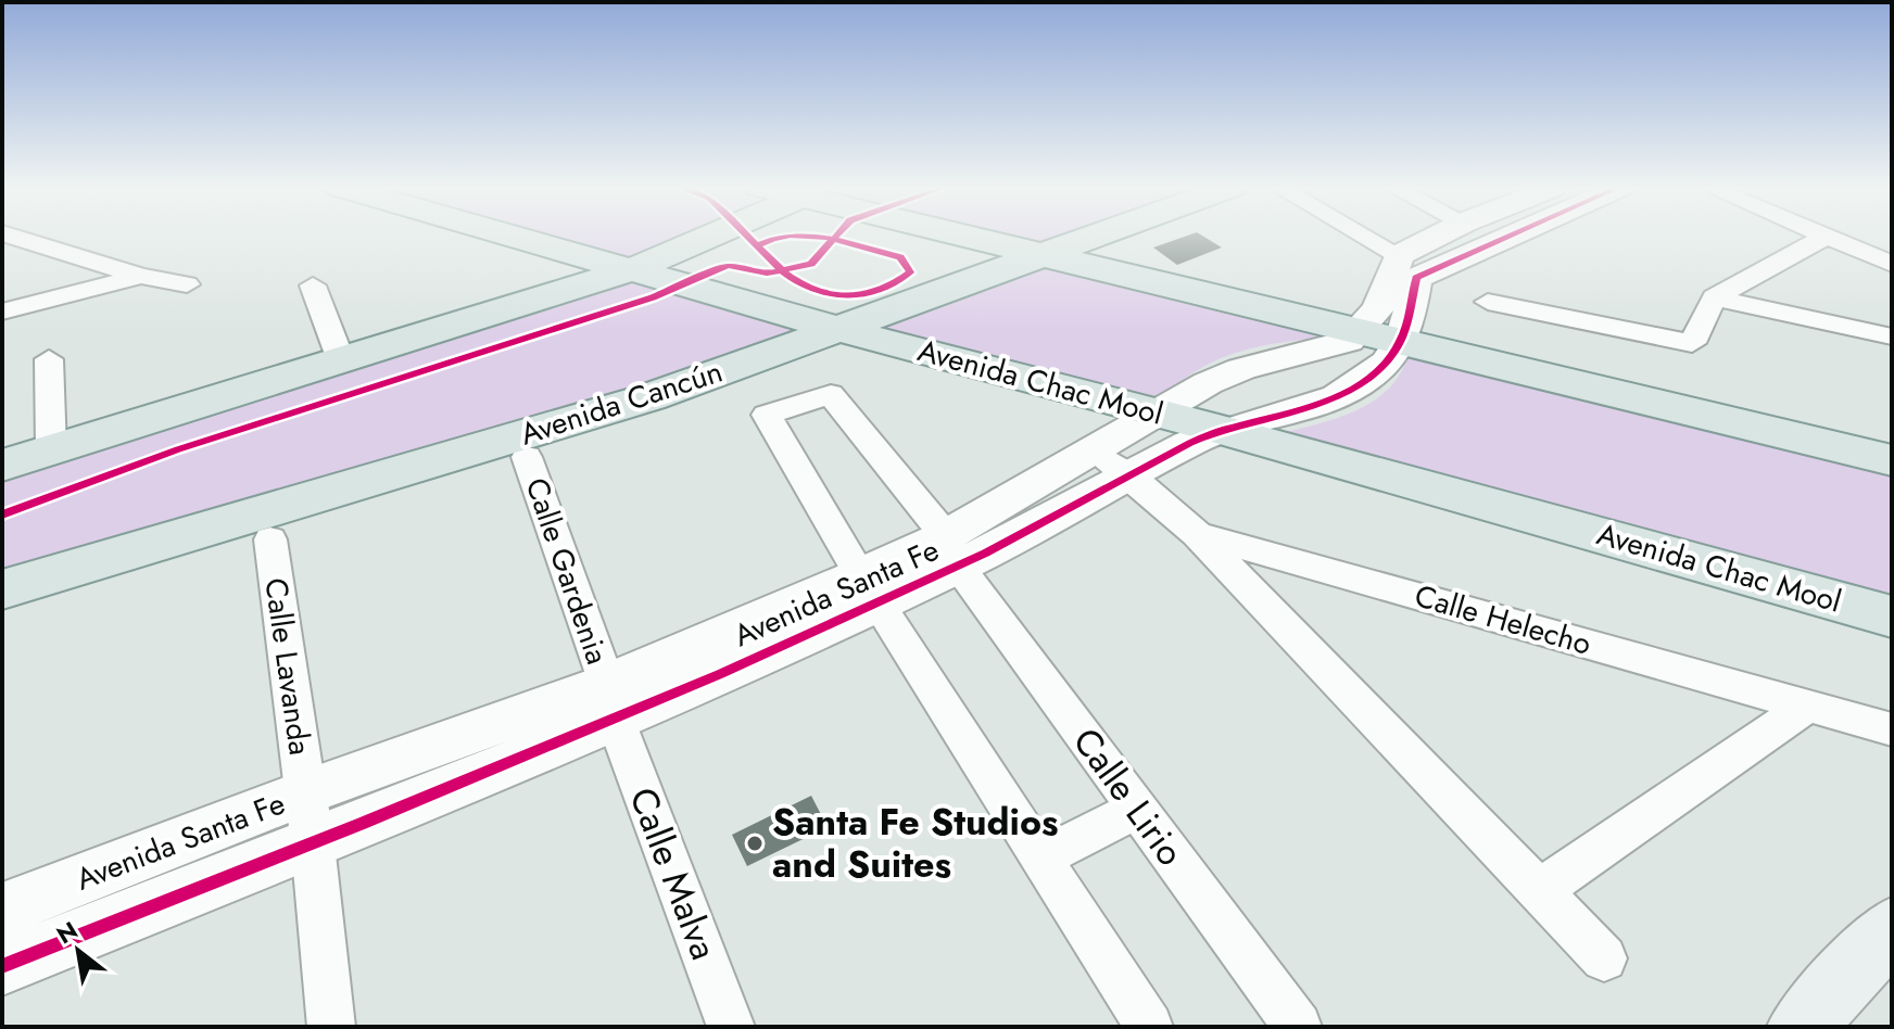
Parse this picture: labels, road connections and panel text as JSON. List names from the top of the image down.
{
  "streets": {
    "main road": ["Avenida Chac Mool", "Avenida Cancún"],
    "street": [
      "Calle Gardenia",
      "Avenida Santa Fe",
      "Calle Helecho",
      "Calle Lavanda",
      "Calle Lirio",
      "Calle Malva"
    ]
  },
  "crossings": [
    ["Avenida Chac Mool", "Avenida Cancún"],
    ["Avenida Chac Mool", "Avenida Santa Fe"],
    ["Calle Gardenia", "Avenida Santa Fe"],
    ["Calle Gardenia", "Calle Malva"],
    ["Avenida Santa Fe", "Calle Helecho"],
    ["Avenida Santa Fe", "Calle Lavanda"],
    ["Avenida Santa Fe", "Calle Lirio"],
    ["Avenida Santa Fe", "Calle Malva"]
  ],
  "places": ["Santa Fe Studios and Suites"],
  "north": "top left"
}
